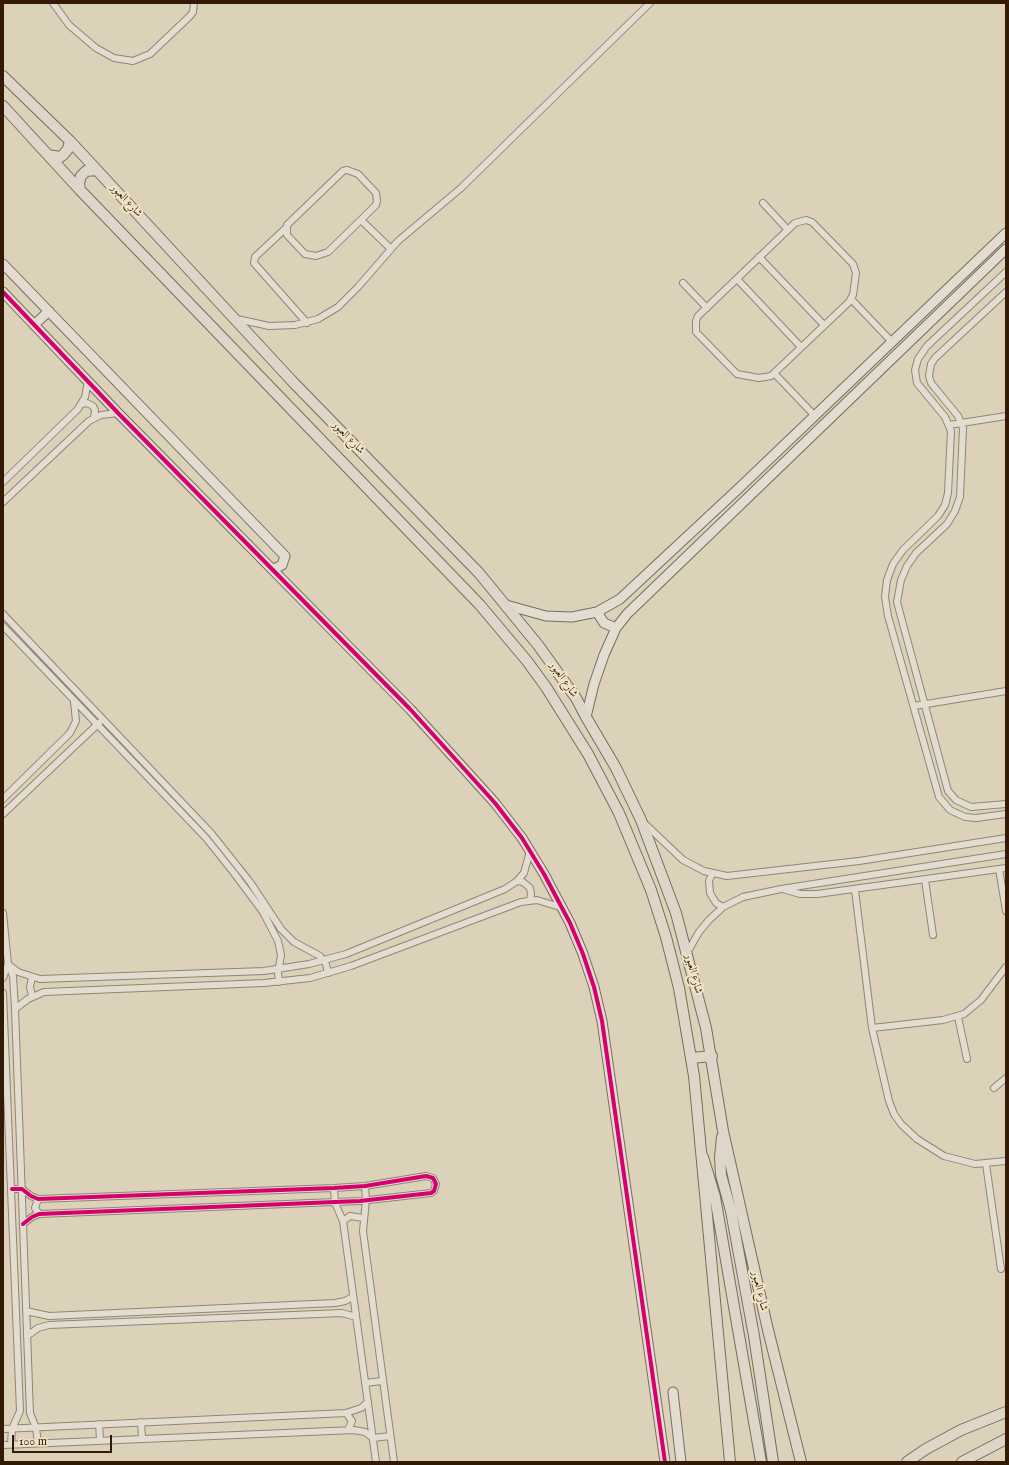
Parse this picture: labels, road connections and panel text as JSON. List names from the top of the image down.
{
  "streets": {
    "main road": ["شارع العبور"]
  },
  "scale_bar": "100 m"
}
